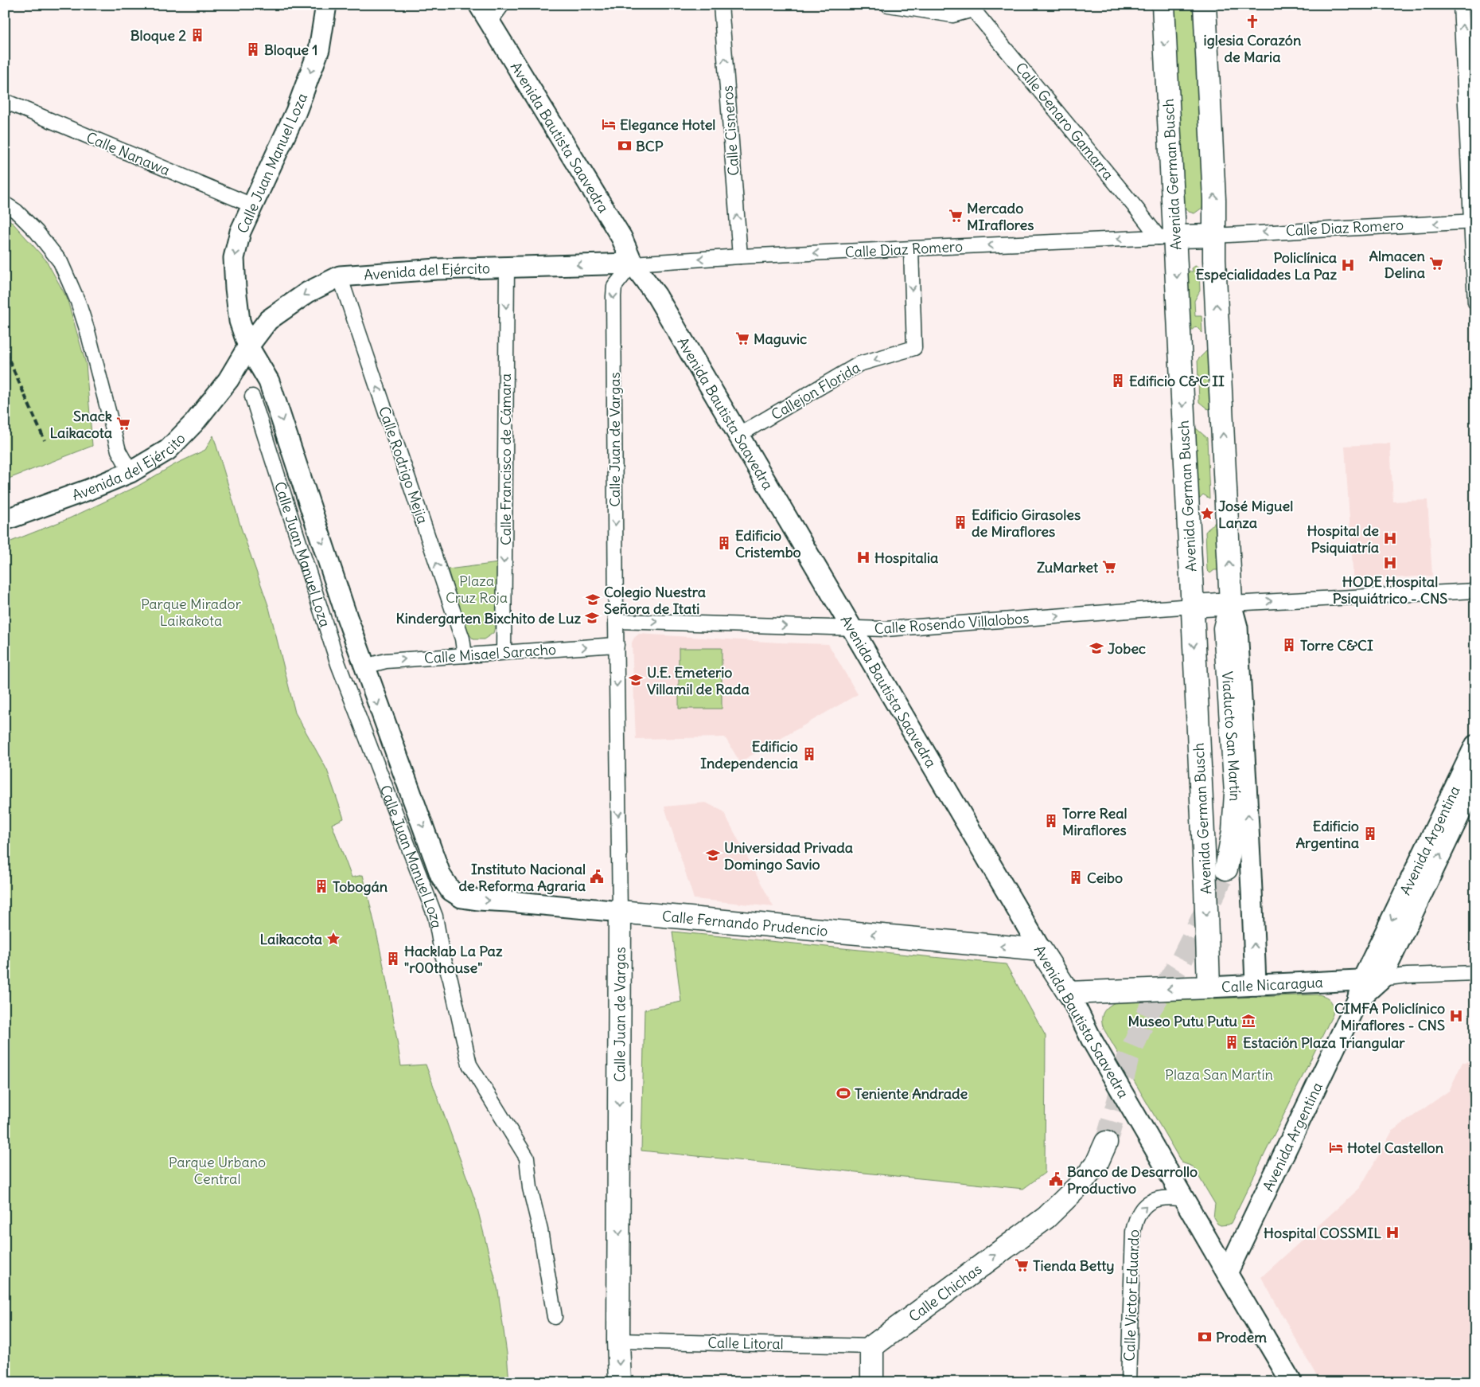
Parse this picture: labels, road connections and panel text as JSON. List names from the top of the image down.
{
  "streets": {
    "main road": [
      "Avenida Bautista Saavedra",
      "Calle Juan Manuel Loza",
      "Avenida German Busch",
      "Avenida del Ejército",
      "Calle Juan de Vargas",
      "Viaducto San Martín",
      "Avenida Argentina",
      "Calle Fernando Prudencio",
      "Calle Nicaragua",
      "Calle Chichas"
    ],
    "street": [
      "Calle Genaro Gamarra",
      "Calle Cisneros",
      "Calle Nanawa",
      "Calle Diaz Romero",
      "Callejon Florida",
      "Calle Francisco de Cámara",
      "Calle Rodrigo Mejia",
      "Calle Rosendo Villalobos",
      "Calle Misael Saracho",
      "Calle Victor Eduardo",
      "Calle Litoral"
    ]
  },
  "crossings": [
    ["Calle Genaro Gamarra", "Avenida German Busch"],
    ["Calle Genaro Gamarra", "Calle Diaz Romero"],
    ["Calle Cisneros", "Calle Diaz Romero"],
    ["Avenida Bautista Saavedra", "Calle Diaz Romero"],
    ["Avenida Bautista Saavedra", "Avenida del Ejército"],
    ["Avenida Bautista Saavedra", "Callejon Florida"],
    ["Avenida Bautista Saavedra", "Calle Juan de Vargas"],
    ["Avenida Bautista Saavedra", "Calle Rosendo Villalobos"],
    ["Avenida Bautista Saavedra", "Avenida Argentina"],
    ["Avenida Bautista Saavedra", "Calle Fernando Prudencio"],
    ["Avenida Bautista Saavedra", "Calle Nicaragua"],
    ["Avenida Bautista Saavedra", "Calle Victor Eduardo"],
    ["Calle Nanawa", "Calle Juan Manuel Loza"],
    ["Calle Juan Manuel Loza", "Avenida del Ejército"],
    ["Calle Juan Manuel Loza", "Calle Misael Saracho"],
    ["Calle Juan Manuel Loza", "Calle Fernando Prudencio"],
    ["Avenida German Busch", "Calle Diaz Romero"],
    ["Avenida German Busch", "Calle Rosendo Villalobos"],
    ["Avenida German Busch", "Calle Nicaragua"],
    ["Calle Diaz Romero", "Avenida del Ejército"],
    ["Calle Diaz Romero", "Callejon Florida"],
    ["Calle Diaz Romero", "Calle Juan de Vargas"],
    ["Avenida del Ejército", "Calle Juan de Vargas"],
    ["Avenida del Ejército", "Calle Francisco de Cámara"],
    ["Avenida del Ejército", "Calle Rodrigo Mejia"],
    ["Calle Juan de Vargas", "Calle Rosendo Villalobos"],
    ["Calle Juan de Vargas", "Calle Misael Saracho"],
    ["Calle Juan de Vargas", "Calle Fernando Prudencio"],
    ["Calle Juan de Vargas", "Calle Litoral"],
    ["Calle Francisco de Cámara", "Calle Misael Saracho"],
    ["Calle Rodrigo Mejia", "Calle Misael Saracho"],
    ["Avenida Argentina", "Calle Nicaragua"],
    ["Calle Chichas", "Calle Litoral"]
  ],
  "one_way": [
    "Calle Cisneros",
    "Calle Juan Manuel Loza",
    "Calle Diaz Romero",
    "Callejon Florida",
    "Calle Juan de Vargas",
    "Calle Francisco de Cámara",
    "Calle Rodrigo Mejia",
    "Calle Rosendo Villalobos",
    "Calle Misael Saracho",
    "Calle Chichas",
    "Calle Victor Eduardo"
  ],
  "parks": [
    "Plaza Cruz Roja",
    "Parque Mirador Laikakota",
    "Plaza San Martín",
    "Parque Urbano Central"
  ],
  "places": {
    "church": ["iglesia Corazón de Maria"],
    "building": [
      "Bloque 2",
      "Bloque 1",
      "Edificio C&C II",
      "Edificio Girasoles de Miraflores",
      "Edificio Cristembo",
      "Torre C&CI",
      "Edificio Independencia",
      "Torre Real Miraflores",
      "Edificio Argentina",
      "Ceibo",
      "Tobogán",
      "Hacklab La Paz \"r00thouse\"",
      "Estación Plaza Triangular"
    ],
    "hotel": ["Elegance Hotel", "Hotel Castellon"],
    "bank": ["BCP", "Prodem"],
    "supermarket": [
      "Mercado MIraflores",
      "Almacen Delina",
      "Maguvic",
      "Snack Laikacota",
      "ZuMarket",
      "Tienda Betty"
    ],
    "hospital": [
      "Policlínica Especialidades La Paz",
      "Hospital de Psiquiatría",
      "Hospitalia",
      "HODE Hospital Psiquiátrico - CNS",
      "CIMFA Policlínico Miraflores - CNS",
      "Hospital COSSMIL"
    ],
    "place": ["José Miguel Lanza", "Laikacota"],
    "school or university": [
      "Colegio Nuestra Señora de Itati",
      "Kindergarten Bixchito de Luz",
      "Jobec",
      "U.E. Emeterio Villamil de Rada",
      "Universidad Privada Domingo Savio"
    ],
    "public building": ["Instituto Nacional de Reforma Agraria", "Banco de Desarrollo Productivo"],
    "museum": ["Museo Putu Putu"],
    "sports": ["Teniente Andrade"]
  }
}
